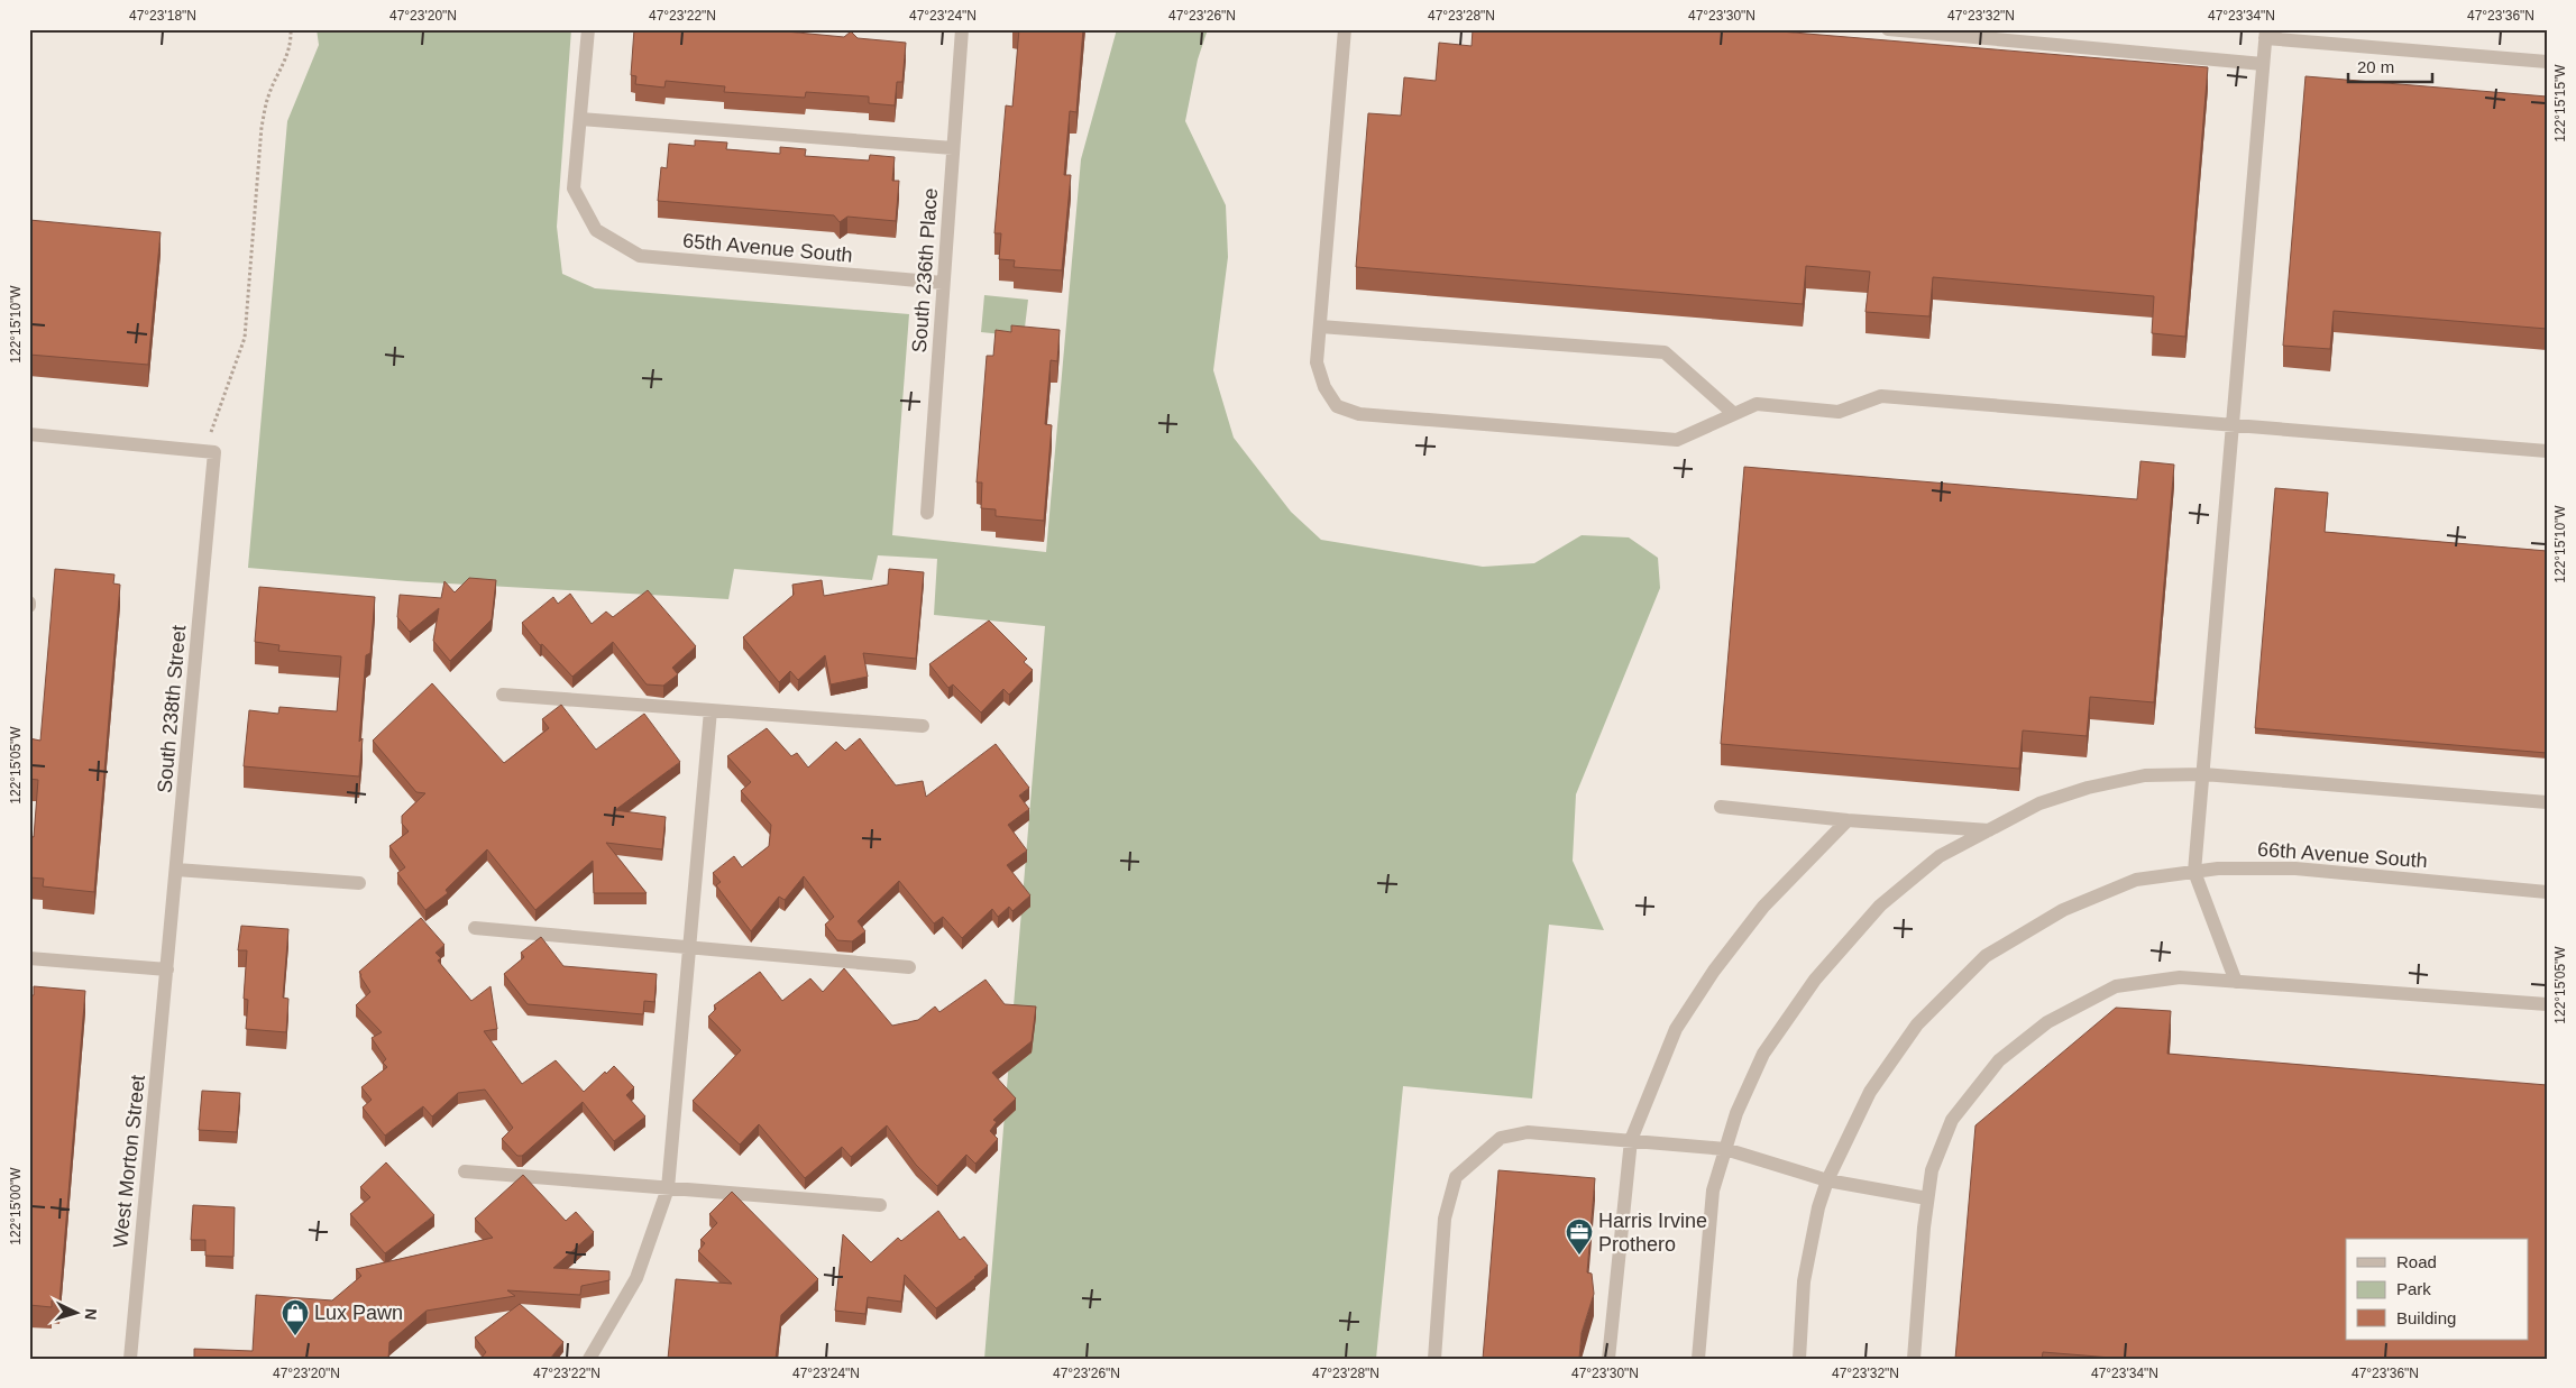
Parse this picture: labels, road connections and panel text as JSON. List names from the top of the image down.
{
  "streets": {
    "street": [
      "65th Avenue South",
      "South 236th Place",
      "South 238th Street",
      "66th Avenue South",
      "West Morton Street"
    ]
  },
  "crossings": [
    ["65th Avenue South", "South 236th Place"],
    ["South 238th Street", "West Morton Street"]
  ],
  "places": {
    "office": ["Harris Irvine Prothero"],
    "shop": ["Lux Pawn"]
  },
  "legend": ["Road", "Park", "Building"],
  "scale_bar": "20 m",
  "north": "right",
  "coordinates": [
    "47°23'18\"N",
    "47°23'20\"N",
    "47°23'22\"N",
    "47°23'24\"N",
    "47°23'26\"N",
    "47°23'28\"N",
    "47°23'30\"N",
    "47°23'32\"N",
    "47°23'34\"N",
    "47°23'36\"N",
    "122°15'15\"W",
    "122°15'10\"W",
    "122°15'05\"W",
    "122°15'00\"W"
  ]
}
